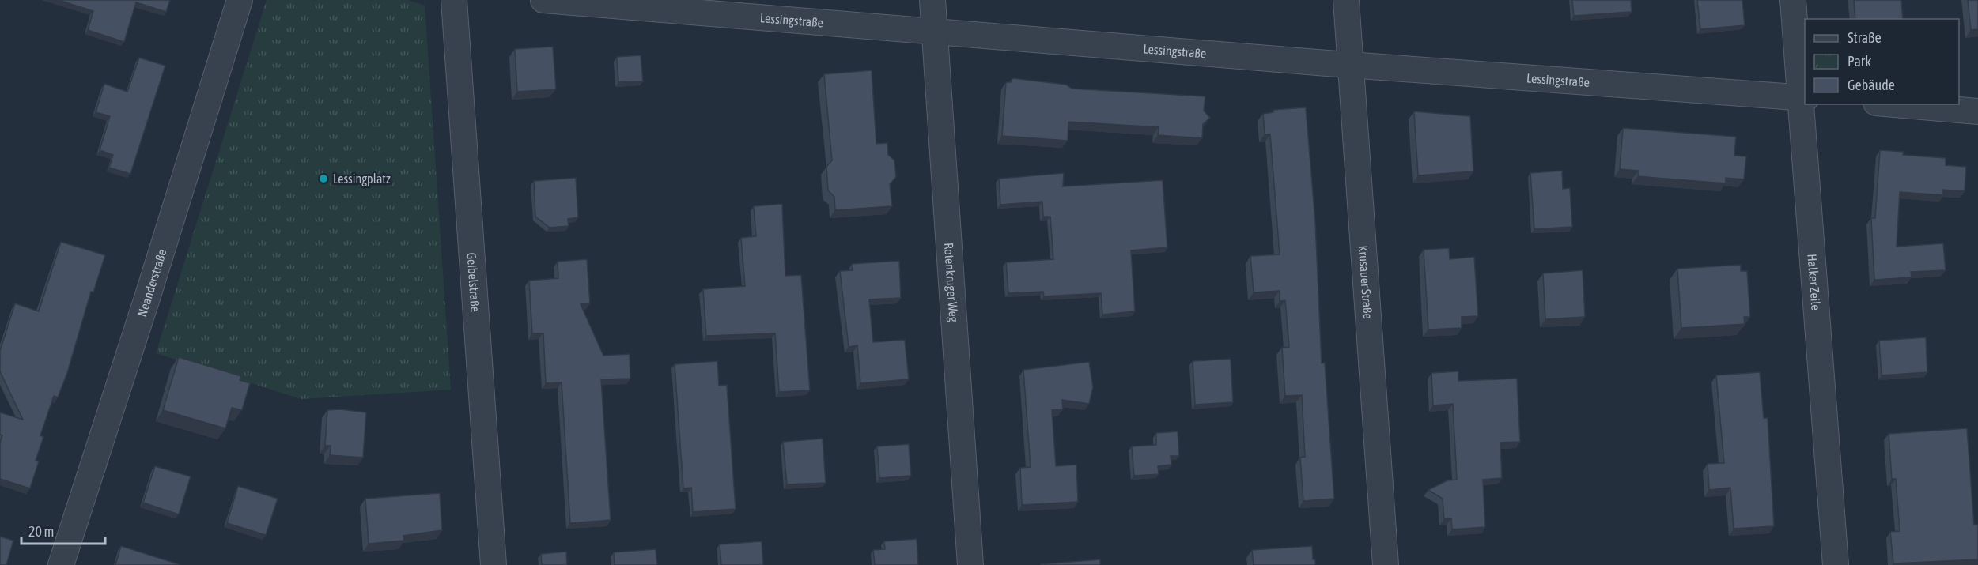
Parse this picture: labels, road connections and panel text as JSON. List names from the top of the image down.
{
  "streets": {
    "street": [
      "Lessingstraße",
      "Rotenkruger Weg",
      "Krusauer Straße",
      "Halker Zeile",
      "Neanderstraße",
      "Geibelstraße"
    ]
  },
  "crossings": [
    ["Lessingstraße", "Rotenkruger Weg"],
    ["Lessingstraße", "Krusauer Straße"],
    ["Lessingstraße", "Halker Zeile"]
  ],
  "places": ["Lessingplatz"],
  "legend": ["Straße", "Park", "Gebäude"],
  "scale_bar": "20 m"
}
